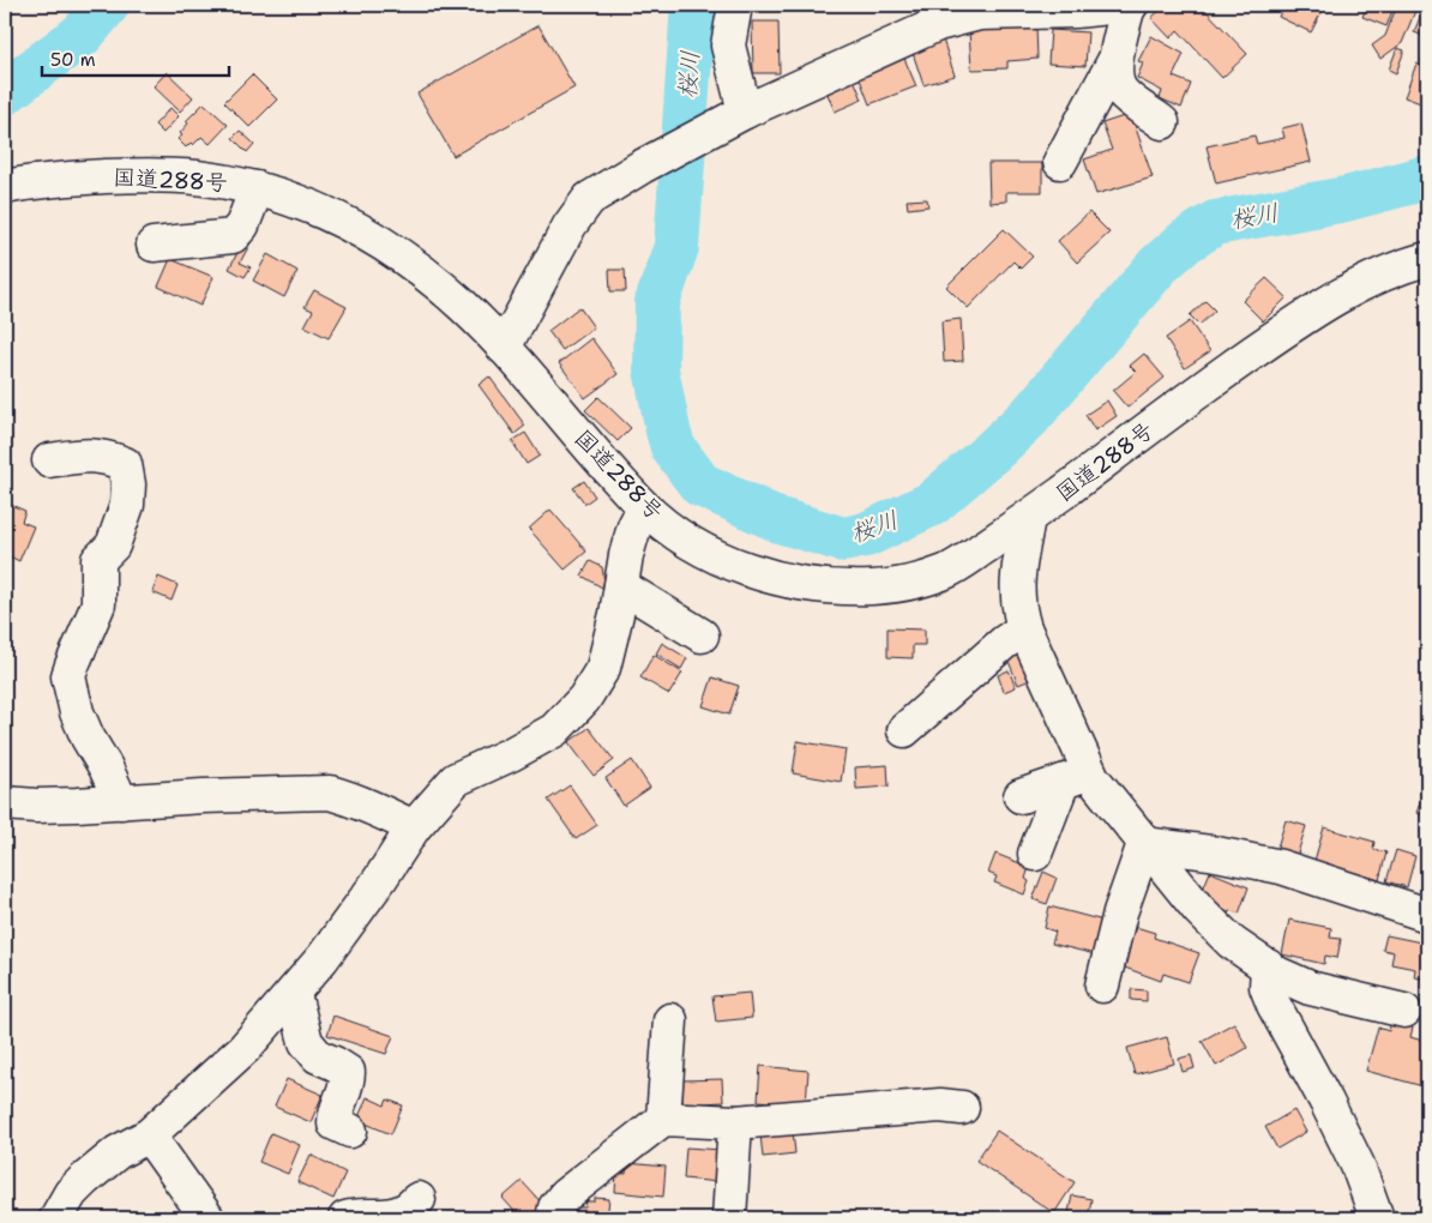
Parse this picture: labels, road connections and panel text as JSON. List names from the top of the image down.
{
  "streets": {
    "main road": ["国道288号"]
  },
  "water": ["桜川"],
  "scale_bar": "50 m"
}
